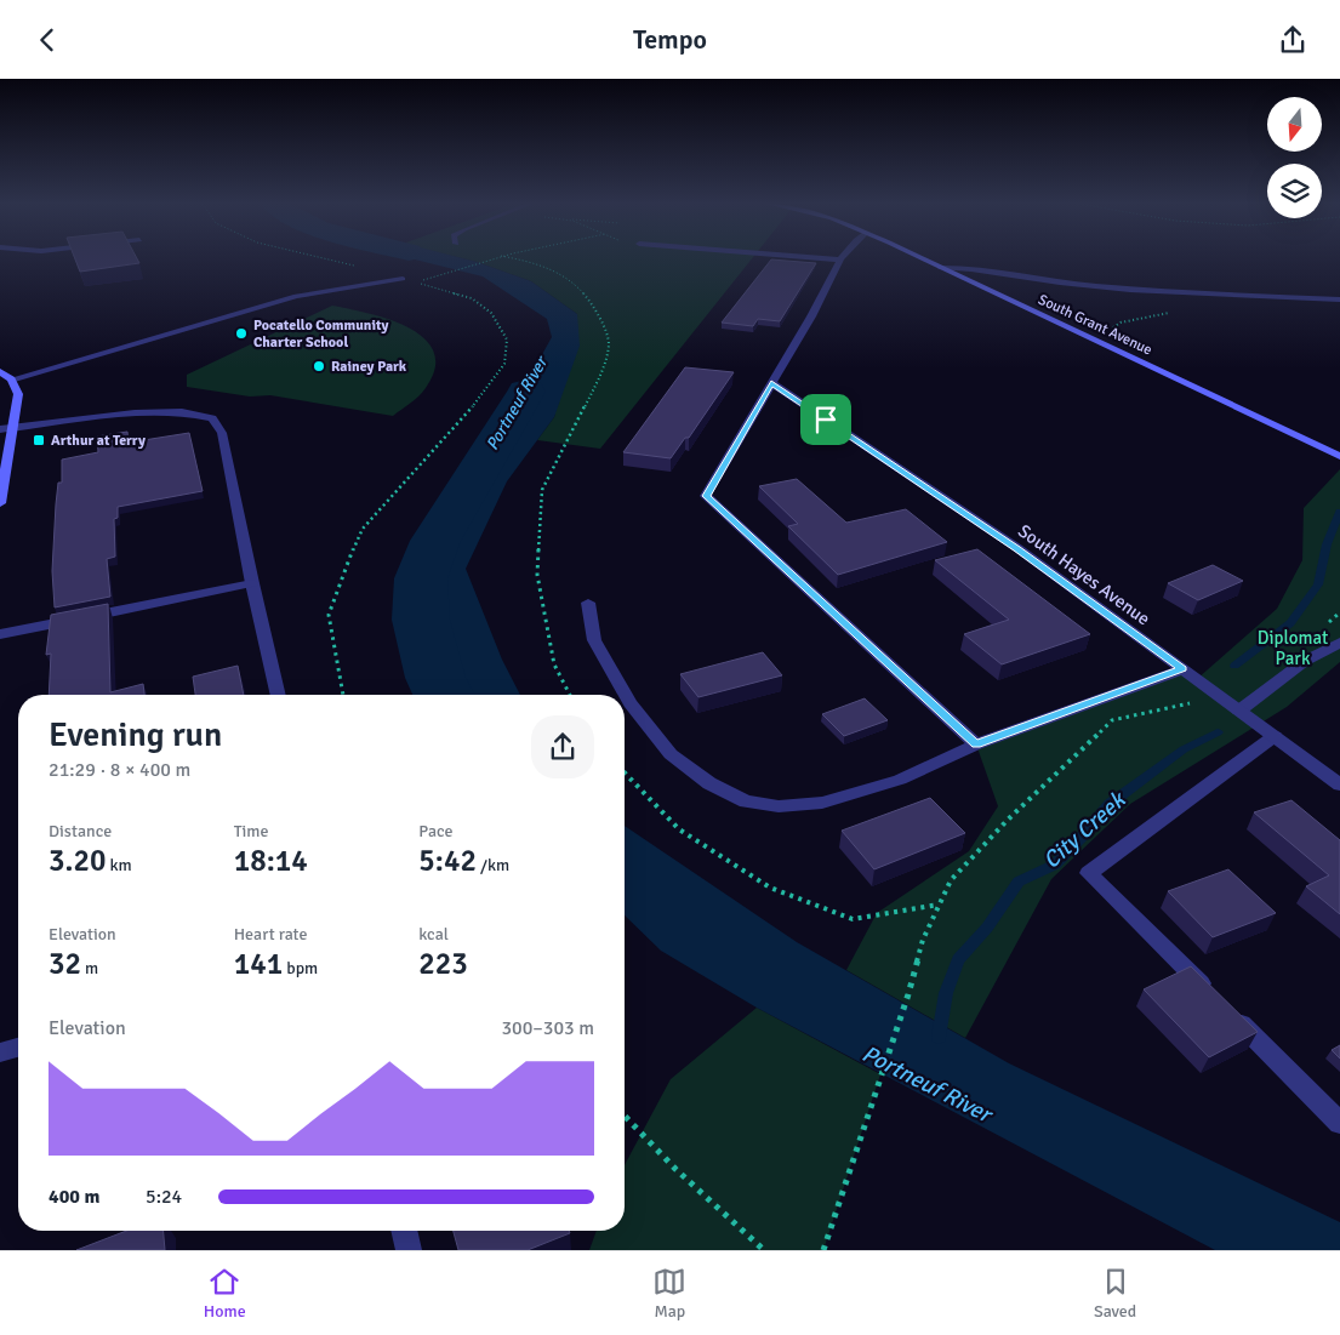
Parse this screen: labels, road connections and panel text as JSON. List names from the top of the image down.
{
  "streets": {
    "street": ["South Grant Avenue", "South Hayes Avenue"]
  },
  "water": ["Portneuf River", "City Creek"],
  "parks": ["Diplomat Park"],
  "places": {
    "other": ["Pocatello Community Charter School", "Rainey Park"],
    "transit": ["Arthur at Terry"]
  },
  "north": "bottom",
  "page": {
    "header": "Tempo",
    "heading": ["Evening run", "21:29 · 8 × 400 m"],
    "stats": [
      ["Distance", "3.20 km"],
      ["Time", "18:14"],
      ["Pace", "5:42 /km"],
      ["Elevation", "32 m"],
      ["Heart rate", "141 bpm"],
      ["kcal", "223"]
    ],
    "chart": ["Elevation", "300–303 m"],
    "list": [
      {
        "name": "400 m",
        "note": "5:24"
      }
    ],
    "tabs": ["Home", "Map", "Saved"]
  }
}
